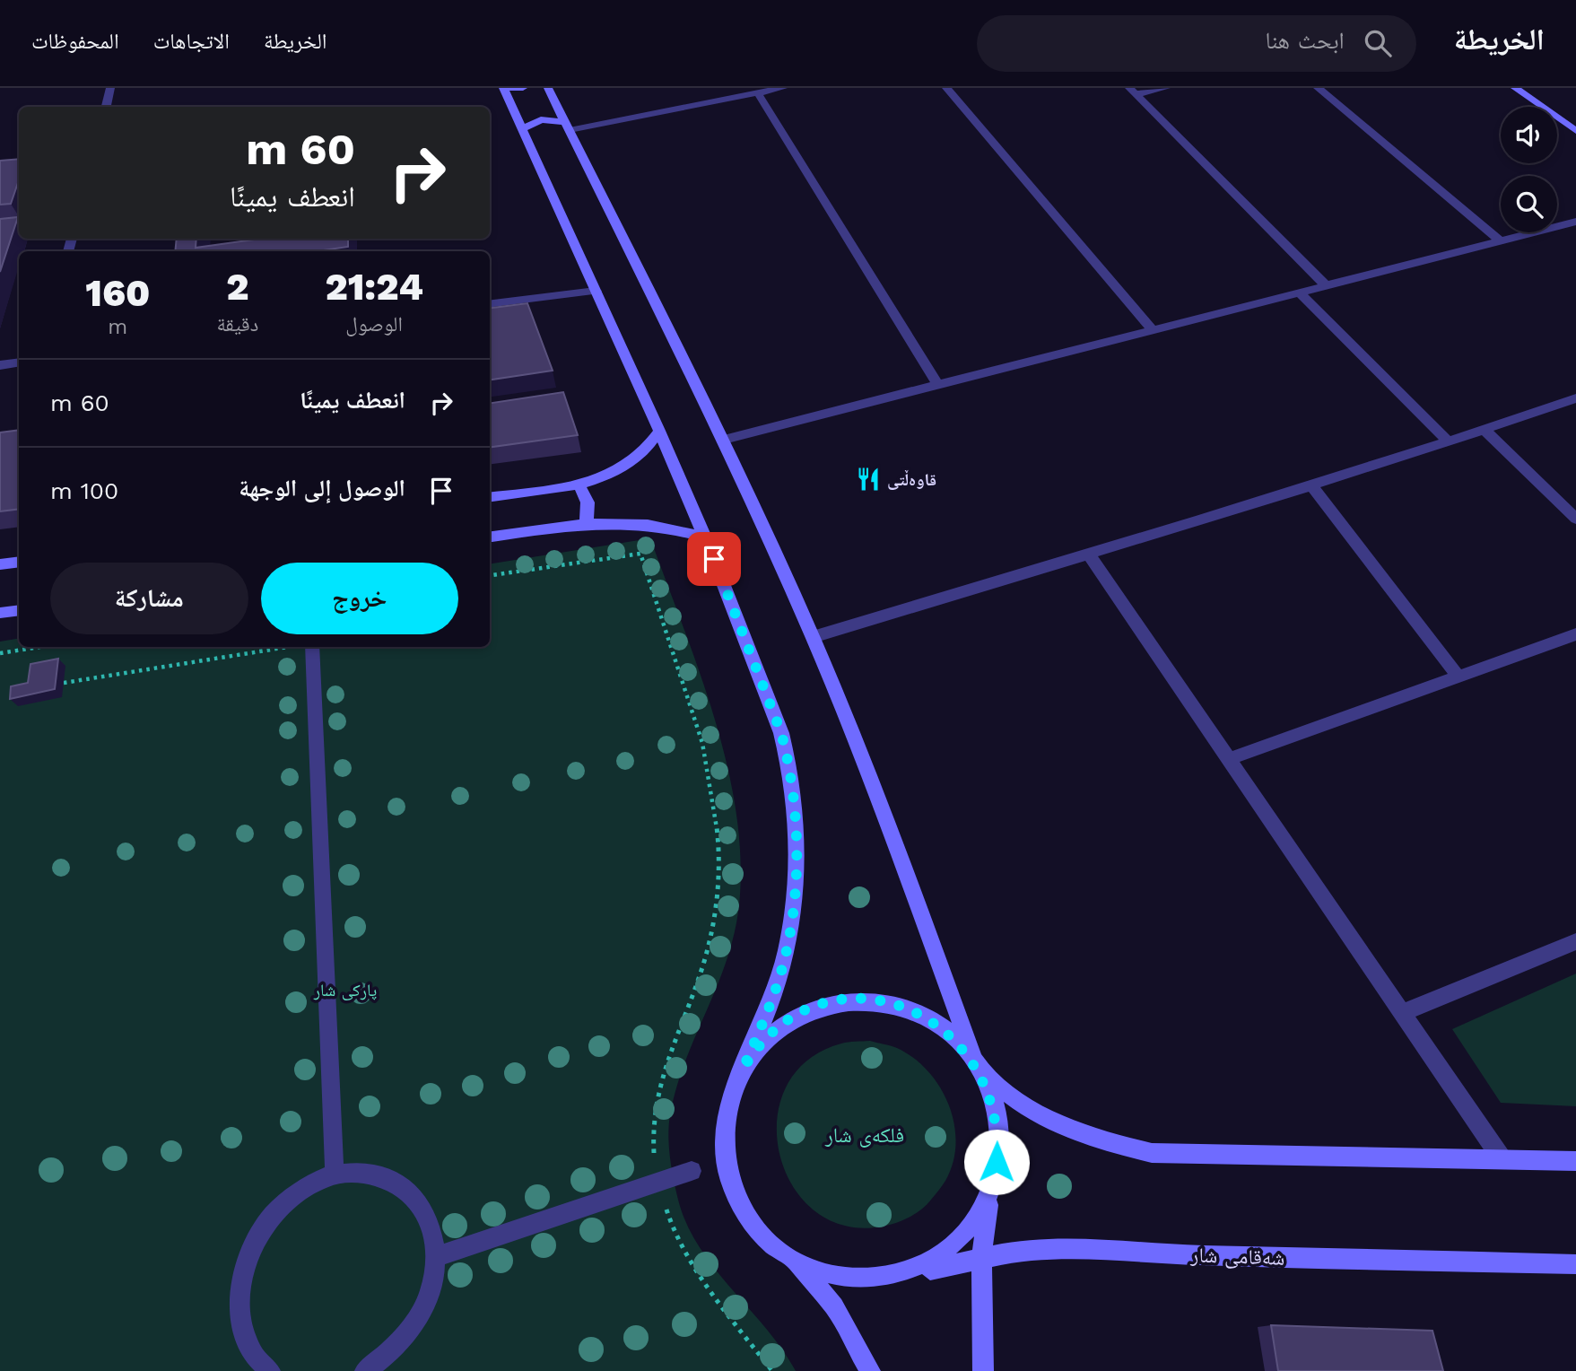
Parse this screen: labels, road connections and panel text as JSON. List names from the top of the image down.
{
  "streets": {
    "main road": ["شەقامی شار"]
  },
  "parks": ["پارکی شار", "فلکەی شار"],
  "places": {
    "restaurant": ["قاوەڵتی"]
  },
  "page": {
    "header": "الخريطة",
    "search": "ابحث هنا",
    "nav": ["الخريطة", "الاتجاهات", "المحفوظات"],
    "turn": ["60 m", "انعطف يمينًا"],
    "eta": [
      "21:24",
      "الوصول",
      "2",
      "دقيقة",
      "160",
      "m"
    ],
    "list": [
      {
        "name": "انعطف يمينًا",
        "value": "60 m"
      },
      {
        "name": "الوصول إلى الوجهة",
        "value": "100 m"
      }
    ],
    "buttons": ["خروج", "مشاركة"]
  }
}
